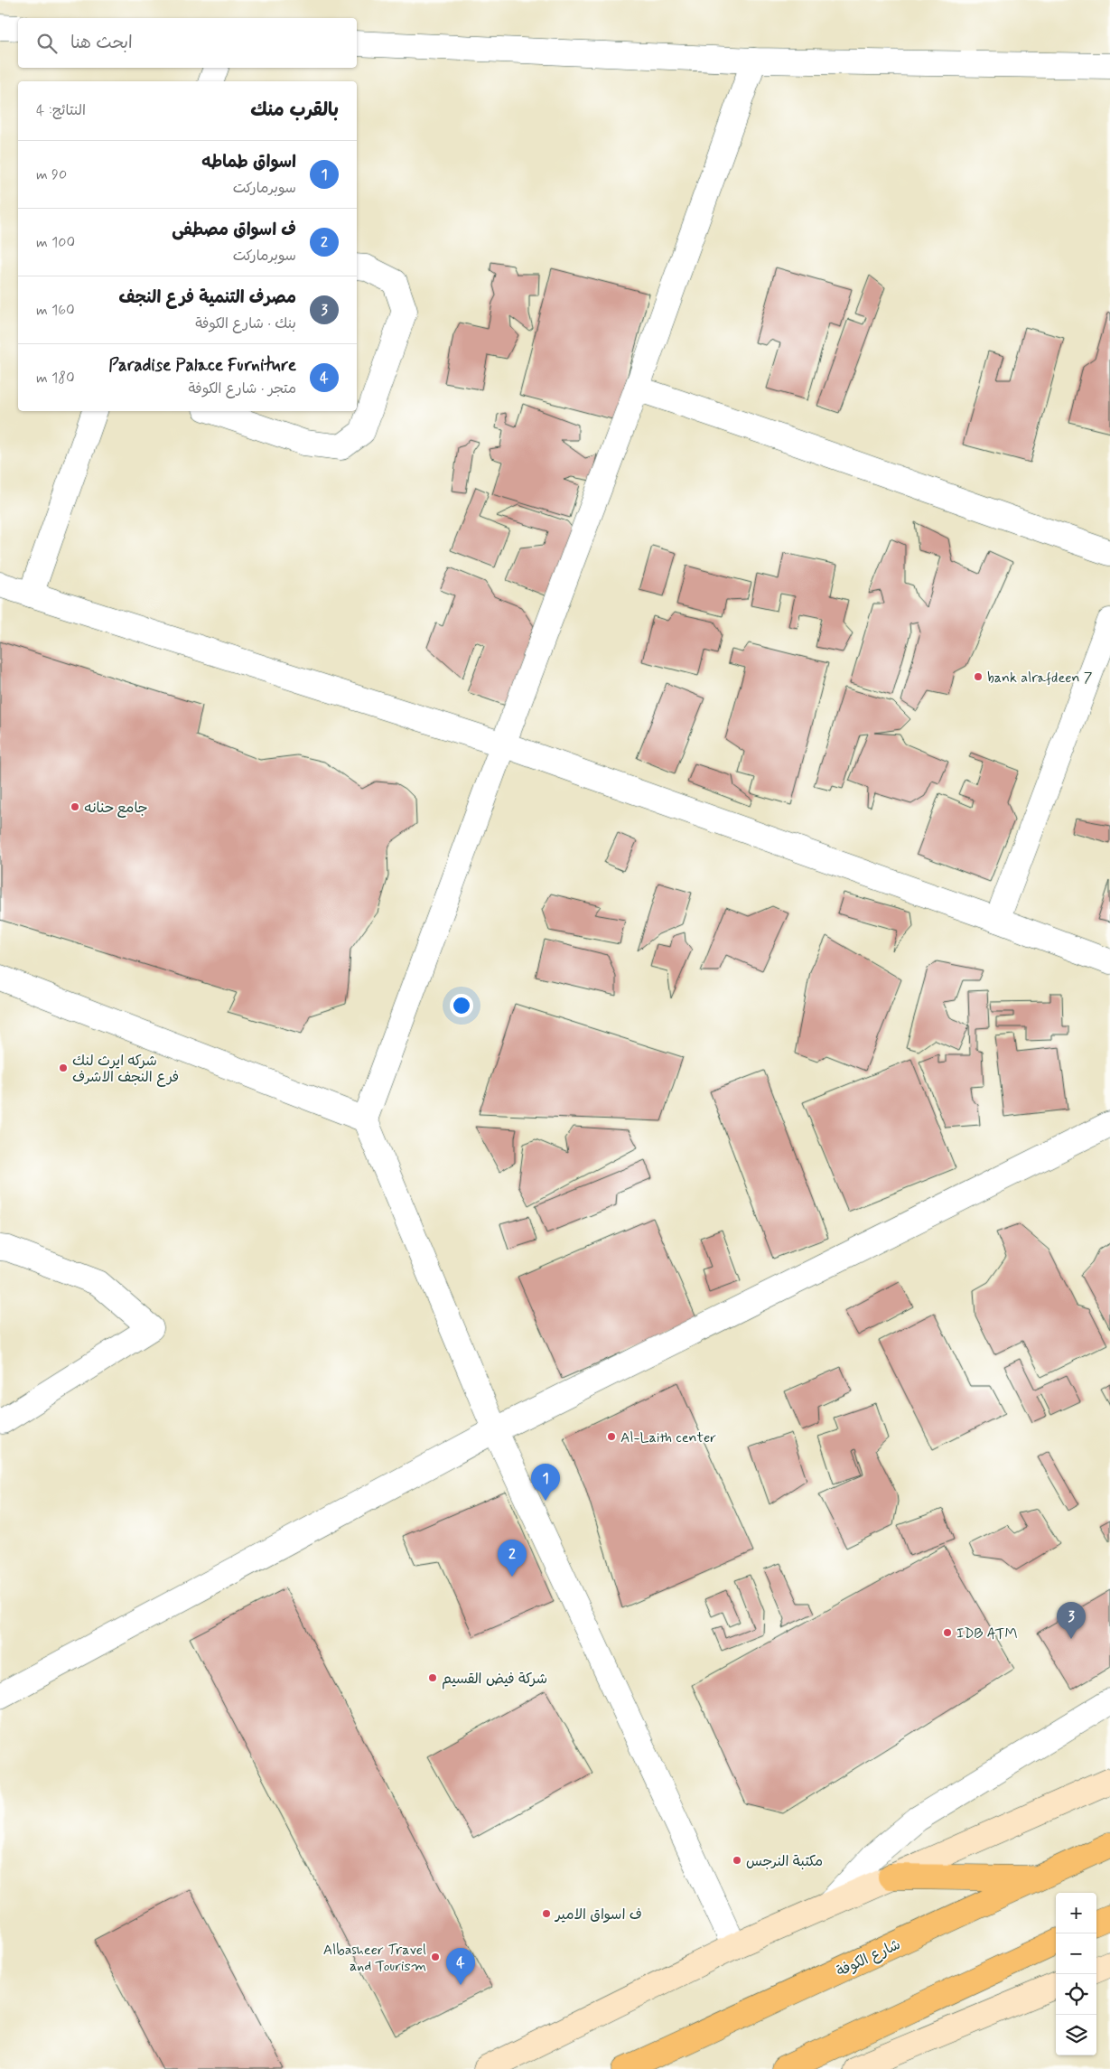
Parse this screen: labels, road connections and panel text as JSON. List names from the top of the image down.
{
  "streets": {
    "highway": ["شارع الكوفة"]
  },
  "places": [
    "bank alrafdeen 7",
    "جامع حنانه",
    "شركه ايرث لنك فرع النجف الاشرف",
    "Al-Laith center",
    "IDB ATM",
    "شركة فيض القسيم",
    "مكتبة النرجس",
    "ف اسواق الامير",
    "Albasheer Travel and Tourism"
  ],
  "page": {
    "search": "ابحث هنا",
    "heading": ["بالقرب منك", "النتائج: 4"],
    "list": [
      {
        "mark": "1",
        "name": "اسواق طماطه",
        "note": "سوبرماركت",
        "value": "90 m"
      },
      {
        "mark": "2",
        "name": "ف اسواق مصطفى",
        "note": "سوبرماركت",
        "value": "100 m"
      },
      {
        "mark": "3",
        "name": "مصرف التنمية فرع النجف",
        "note": "بنك · شارع الكوفة",
        "value": "160 m"
      },
      {
        "mark": "4",
        "name": "Paradise Palace Furniture",
        "note": "متجر · شارع الكوفة",
        "value": "180 m"
      }
    ],
    "pins": [
      "1",
      "2",
      "3",
      "4"
    ],
    "map_buttons": ["+", "−"]
  }
}
